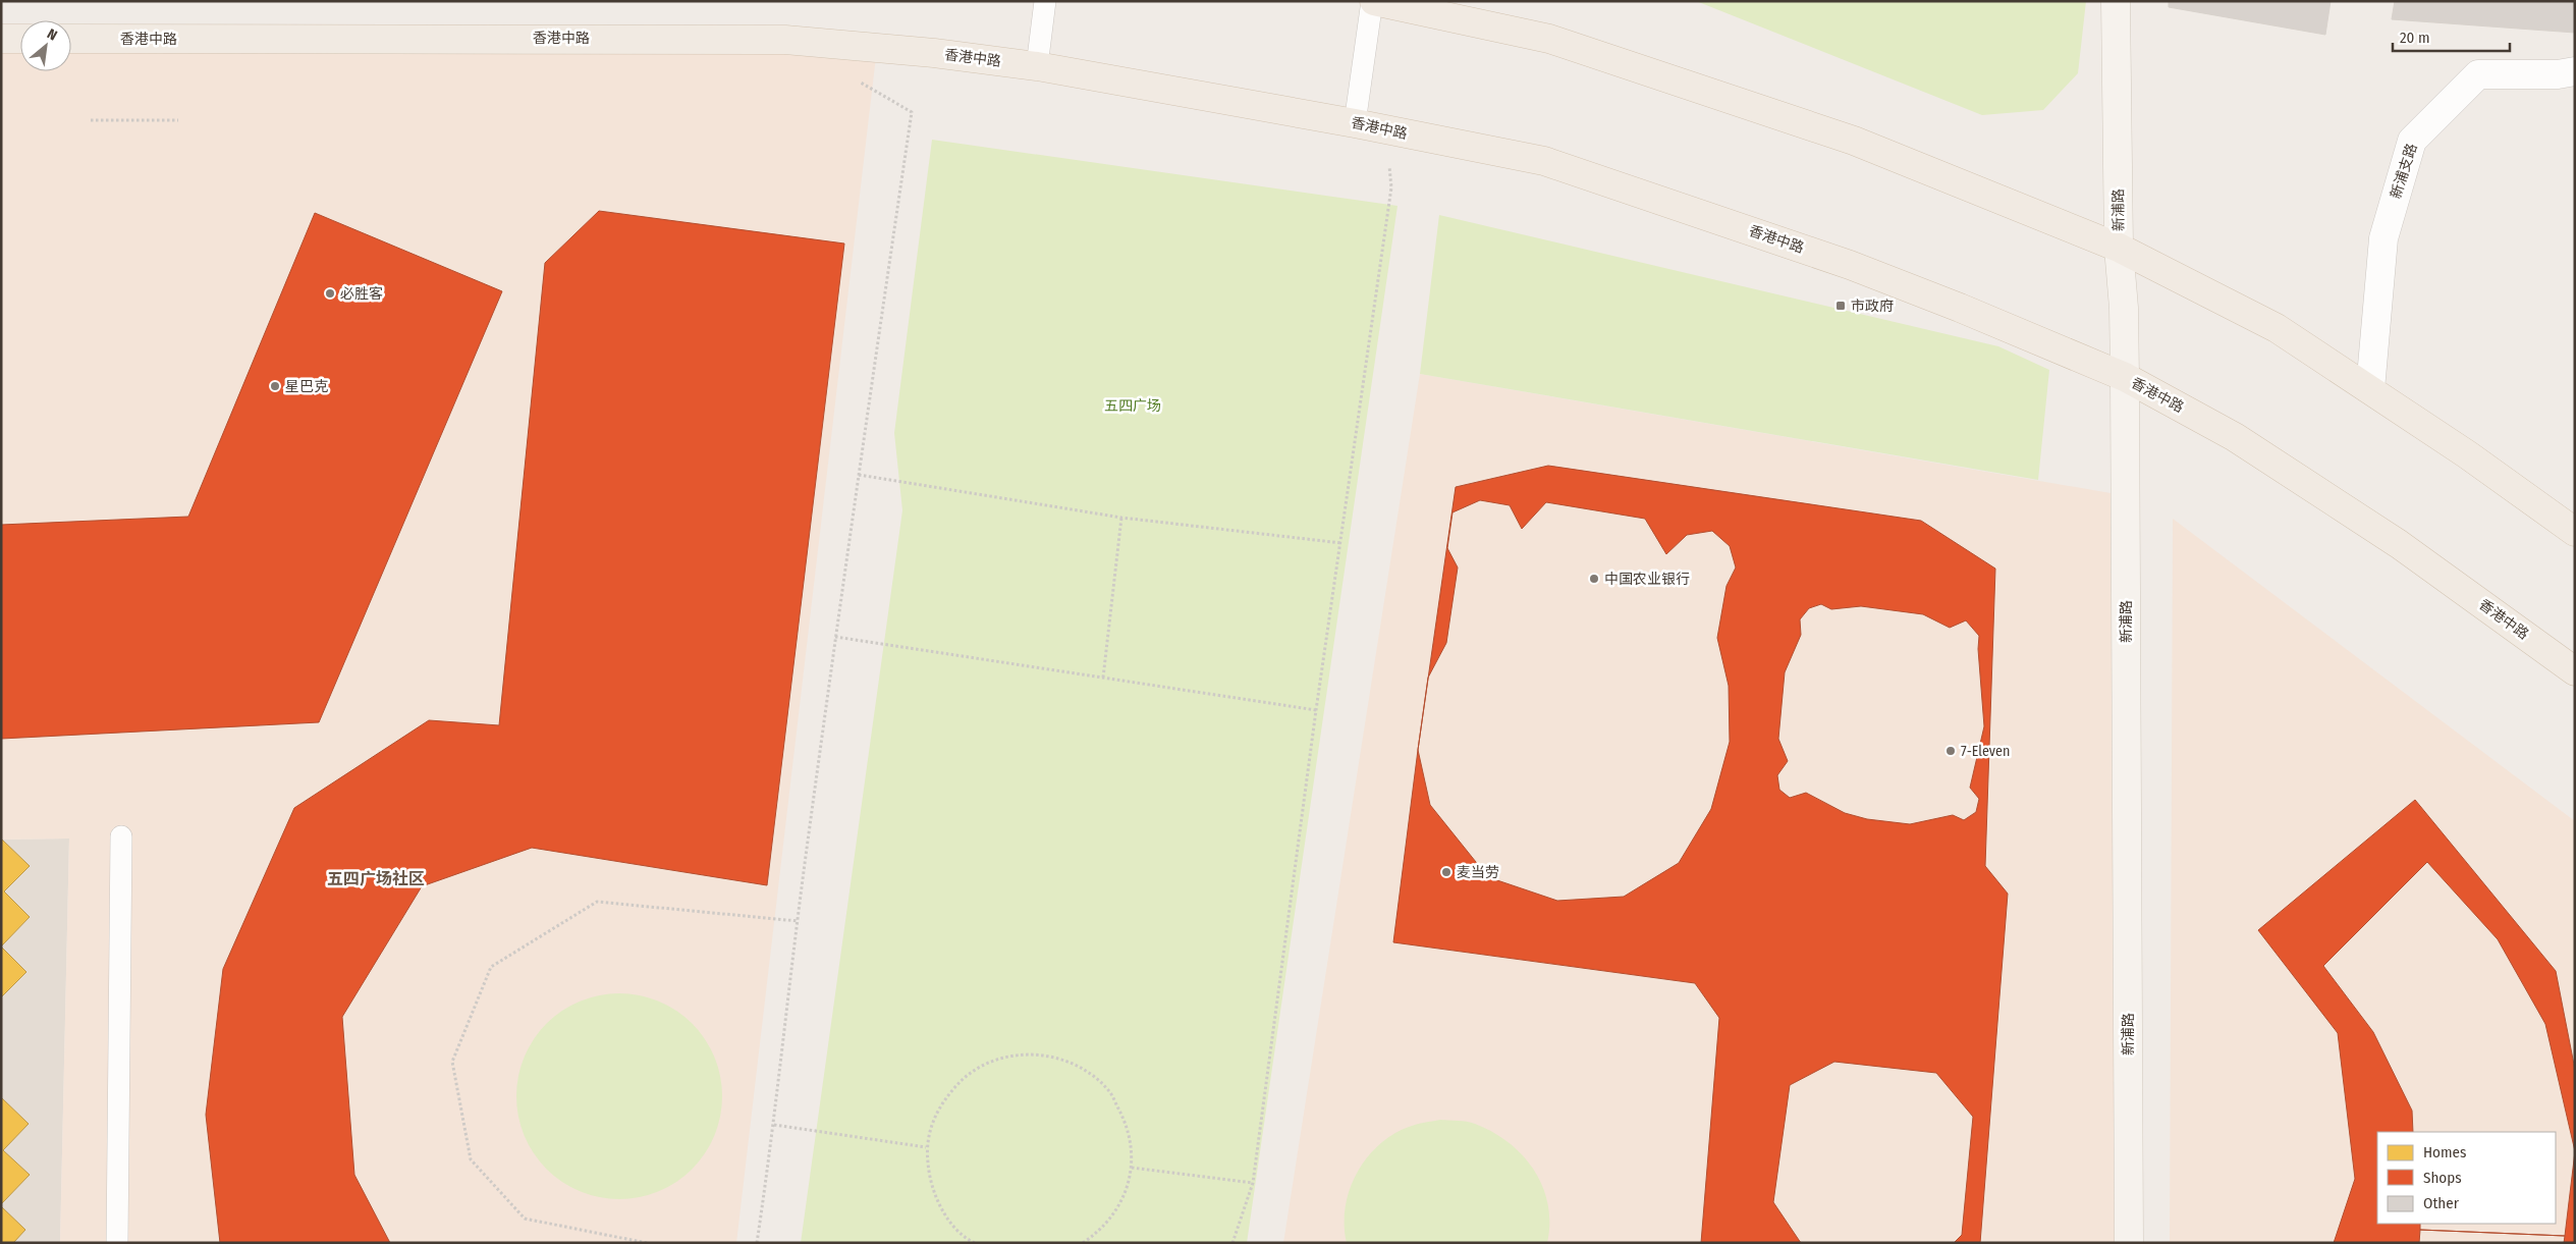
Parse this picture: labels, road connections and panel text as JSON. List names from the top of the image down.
{
  "streets": {
    "main road": ["香港中路"],
    "street": ["新浦支路", "新浦路"]
  },
  "crossings": [
    ["香港中路", "新浦路"]
  ],
  "districts": ["五四广场社区"],
  "parks": ["五四广场"],
  "places": {
    "other": [
      "必胜客",
      "星巴克",
      "中国农业银行",
      "7-Eleven",
      "麦当劳"
    ],
    "transit": ["市政府"]
  },
  "legend": ["Homes", "Shops", "Other"],
  "scale_bar": "20 m",
  "north": "top right"
}
